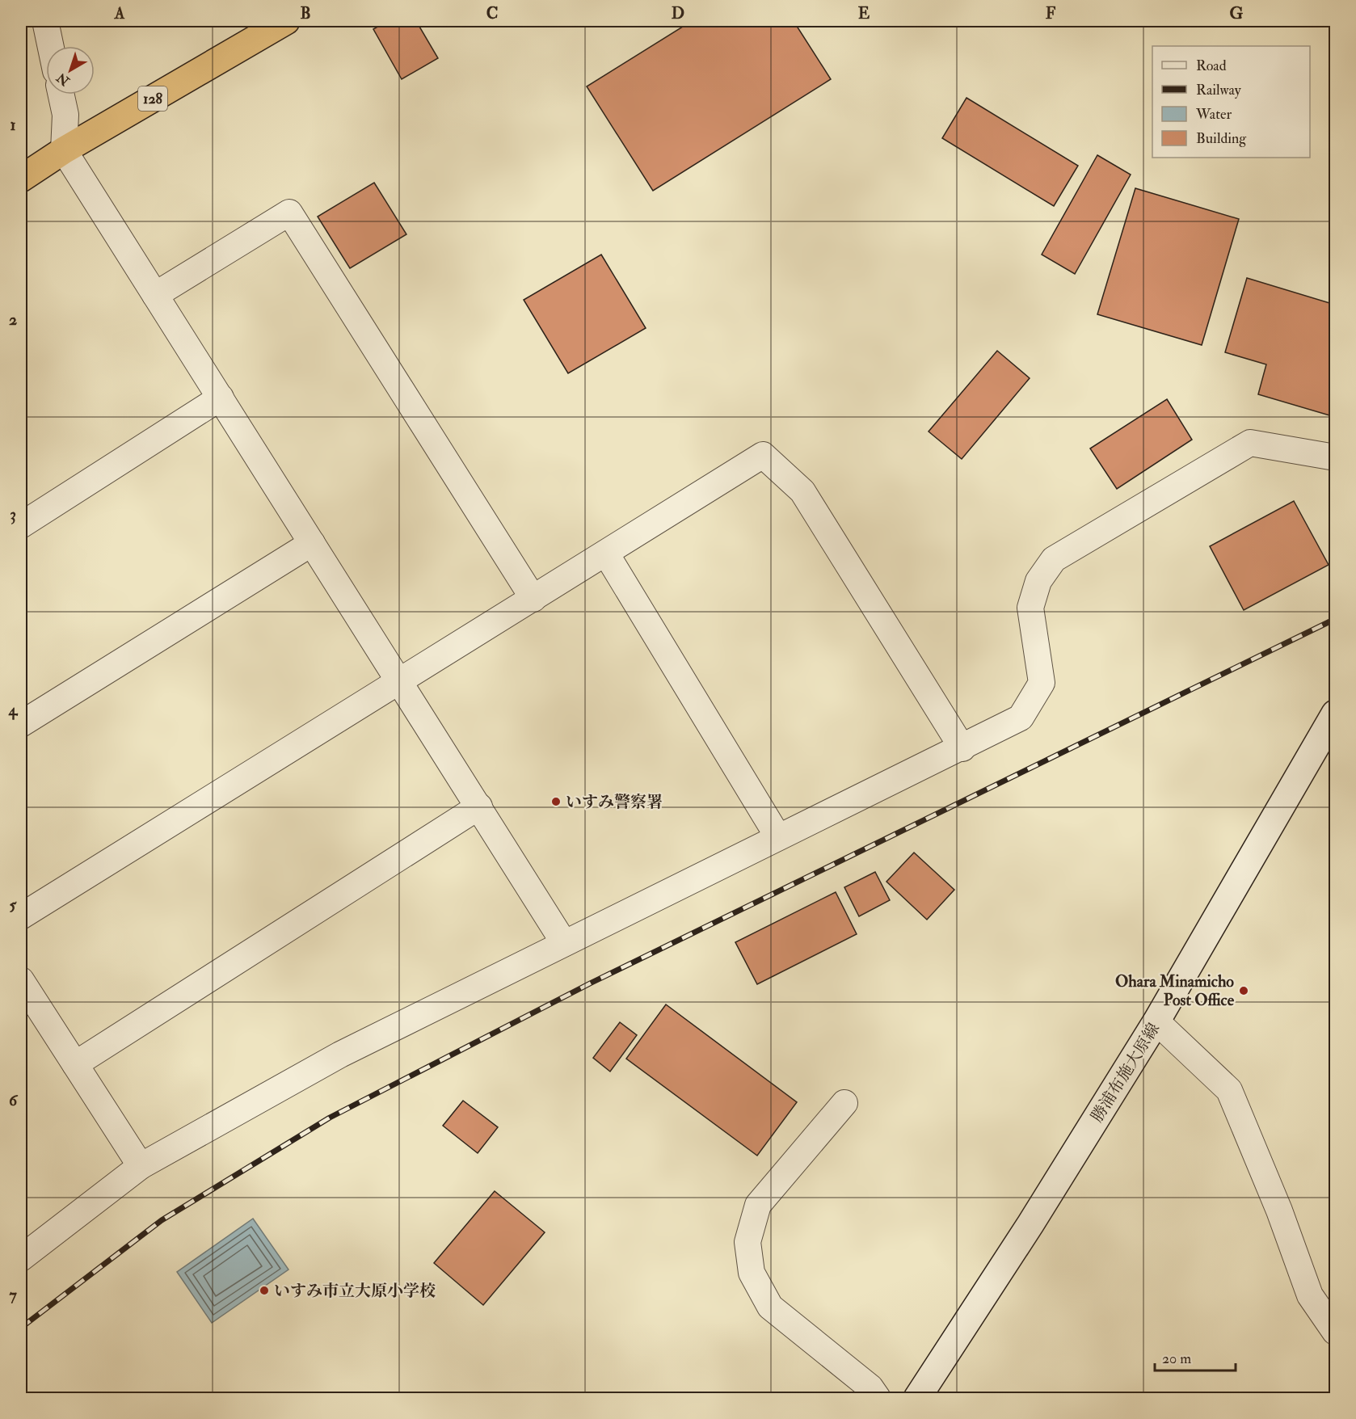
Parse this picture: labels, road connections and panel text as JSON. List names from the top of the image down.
{
  "streets": {
    "highway": ["128"],
    "main road": ["勝浦布施大原線"]
  },
  "places": ["いすみ警察署", "Ohara Minamicho Post Office", "いすみ市立大原小学校"],
  "legend": [
    "Road",
    "Railway",
    "Water",
    "Building"
  ],
  "scale_bar": "20 m",
  "north": "bottom left",
  "grid": {
    "columns": [
      "A",
      "B",
      "C",
      "D",
      "E",
      "F",
      "G"
    ],
    "rows": [
      "1",
      "2",
      "3",
      "4",
      "5",
      "6",
      "7"
    ]
  }
}
